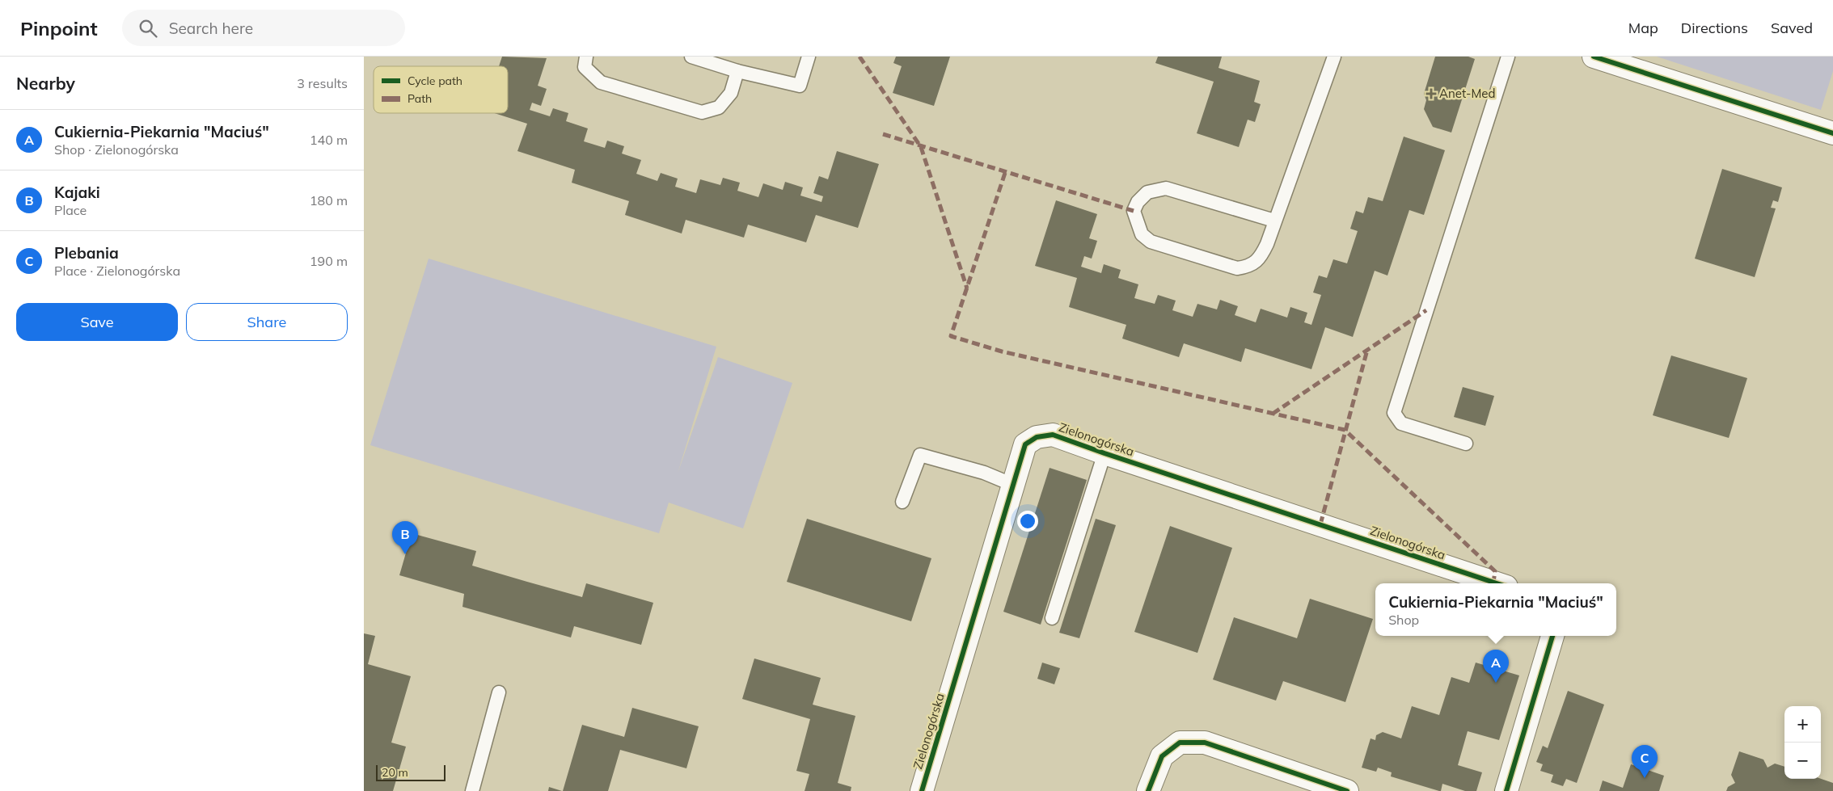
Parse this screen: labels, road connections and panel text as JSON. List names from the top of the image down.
{
  "streets": {
    "street": ["Zielonogórska"]
  },
  "places": {
    "health": ["Anet-Med"]
  },
  "legend": ["Cycle path", "Path"],
  "scale_bar": "20 m",
  "page": {
    "header": "Pinpoint",
    "search": "Search here",
    "nav": ["Map", "Directions", "Saved"],
    "heading": ["Nearby", "3 results"],
    "list": [
      {
        "mark": "A",
        "name": "Cukiernia-Piekarnia \"Maciuś\"",
        "note": "Shop · Zielonogórska",
        "value": "140 m"
      },
      {
        "mark": "B",
        "name": "Kajaki",
        "note": "Place",
        "value": "180 m"
      },
      {
        "mark": "C",
        "name": "Plebania",
        "note": "Place · Zielonogórska",
        "value": "190 m"
      }
    ],
    "buttons": ["Save", "Share"],
    "pins": ["B", "A", "C"],
    "popup": ["Cukiernia-Piekarnia \"Maciuś\"", "Shop"],
    "map_buttons": ["+", "−"],
    "scale": "20 m"
  }
}
